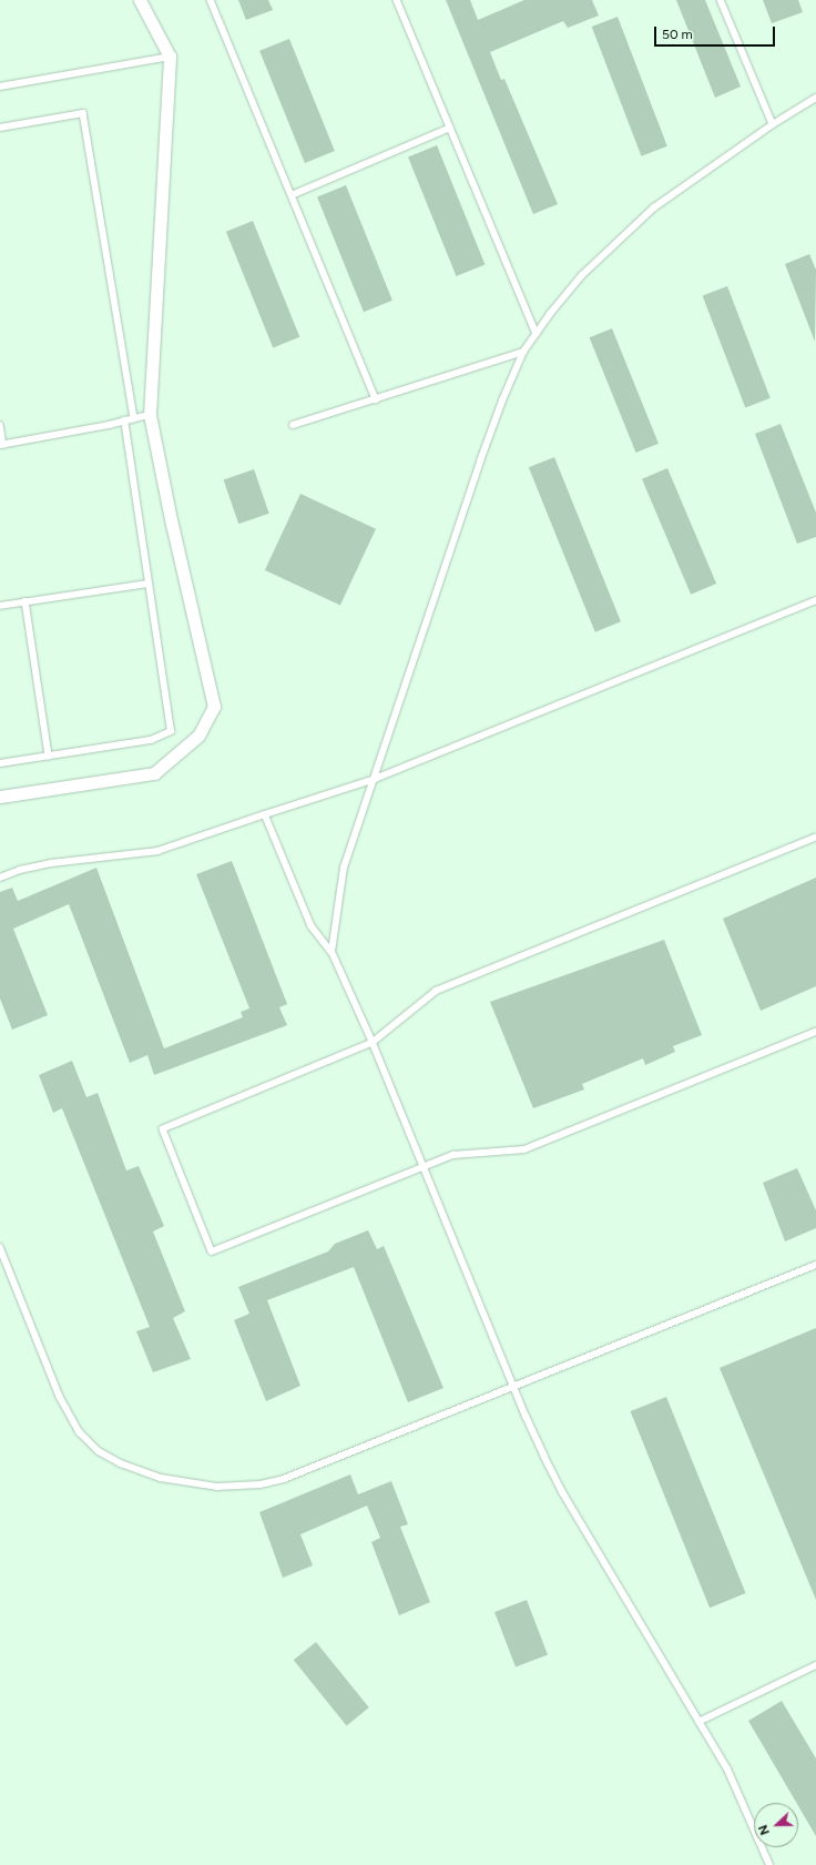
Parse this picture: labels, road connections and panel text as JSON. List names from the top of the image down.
{
  "scale_bar": "50 m",
  "north": "left"
}
